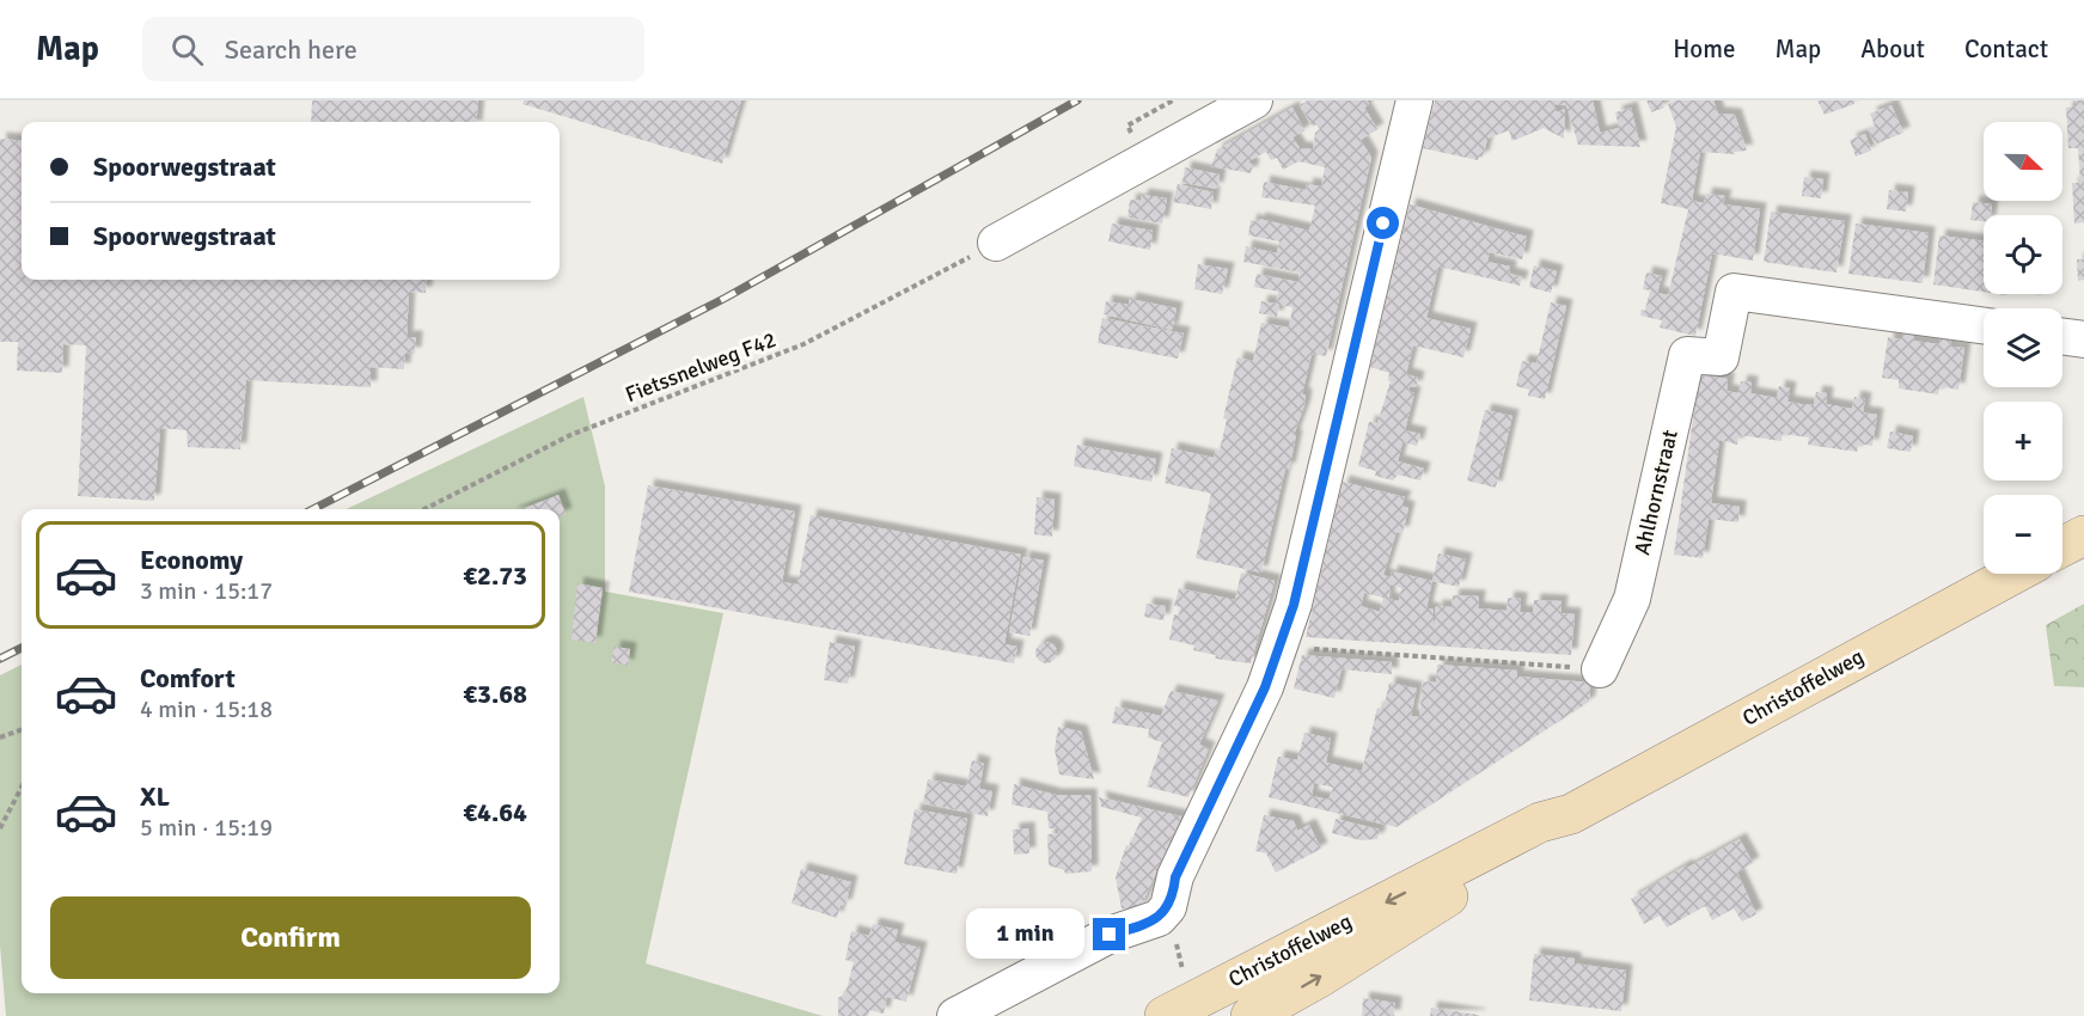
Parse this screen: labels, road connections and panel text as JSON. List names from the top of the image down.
{
  "streets": {
    "main road": ["Christoffelweg"],
    "street": ["Ahlhornstraat"],
    "path": ["Fietssnelweg F42"]
  },
  "north": "right",
  "page": {
    "header": "Map",
    "search": "Search here",
    "nav": [
      "Home",
      "Map",
      "About",
      "Contact"
    ],
    "map_buttons": ["+", "−"],
    "banner": ["Spoorwegstraat", "Spoorwegstraat"],
    "list": [
      {
        "name": "Economy",
        "note": "3 min · 15:17",
        "value": "€2.73"
      },
      {
        "name": "Comfort",
        "note": "4 min · 15:18",
        "value": "€3.68"
      },
      {
        "name": "XL",
        "note": "5 min · 15:19",
        "value": "€4.64"
      }
    ],
    "buttons": "Confirm",
    "bubble": "1 min"
  }
}
